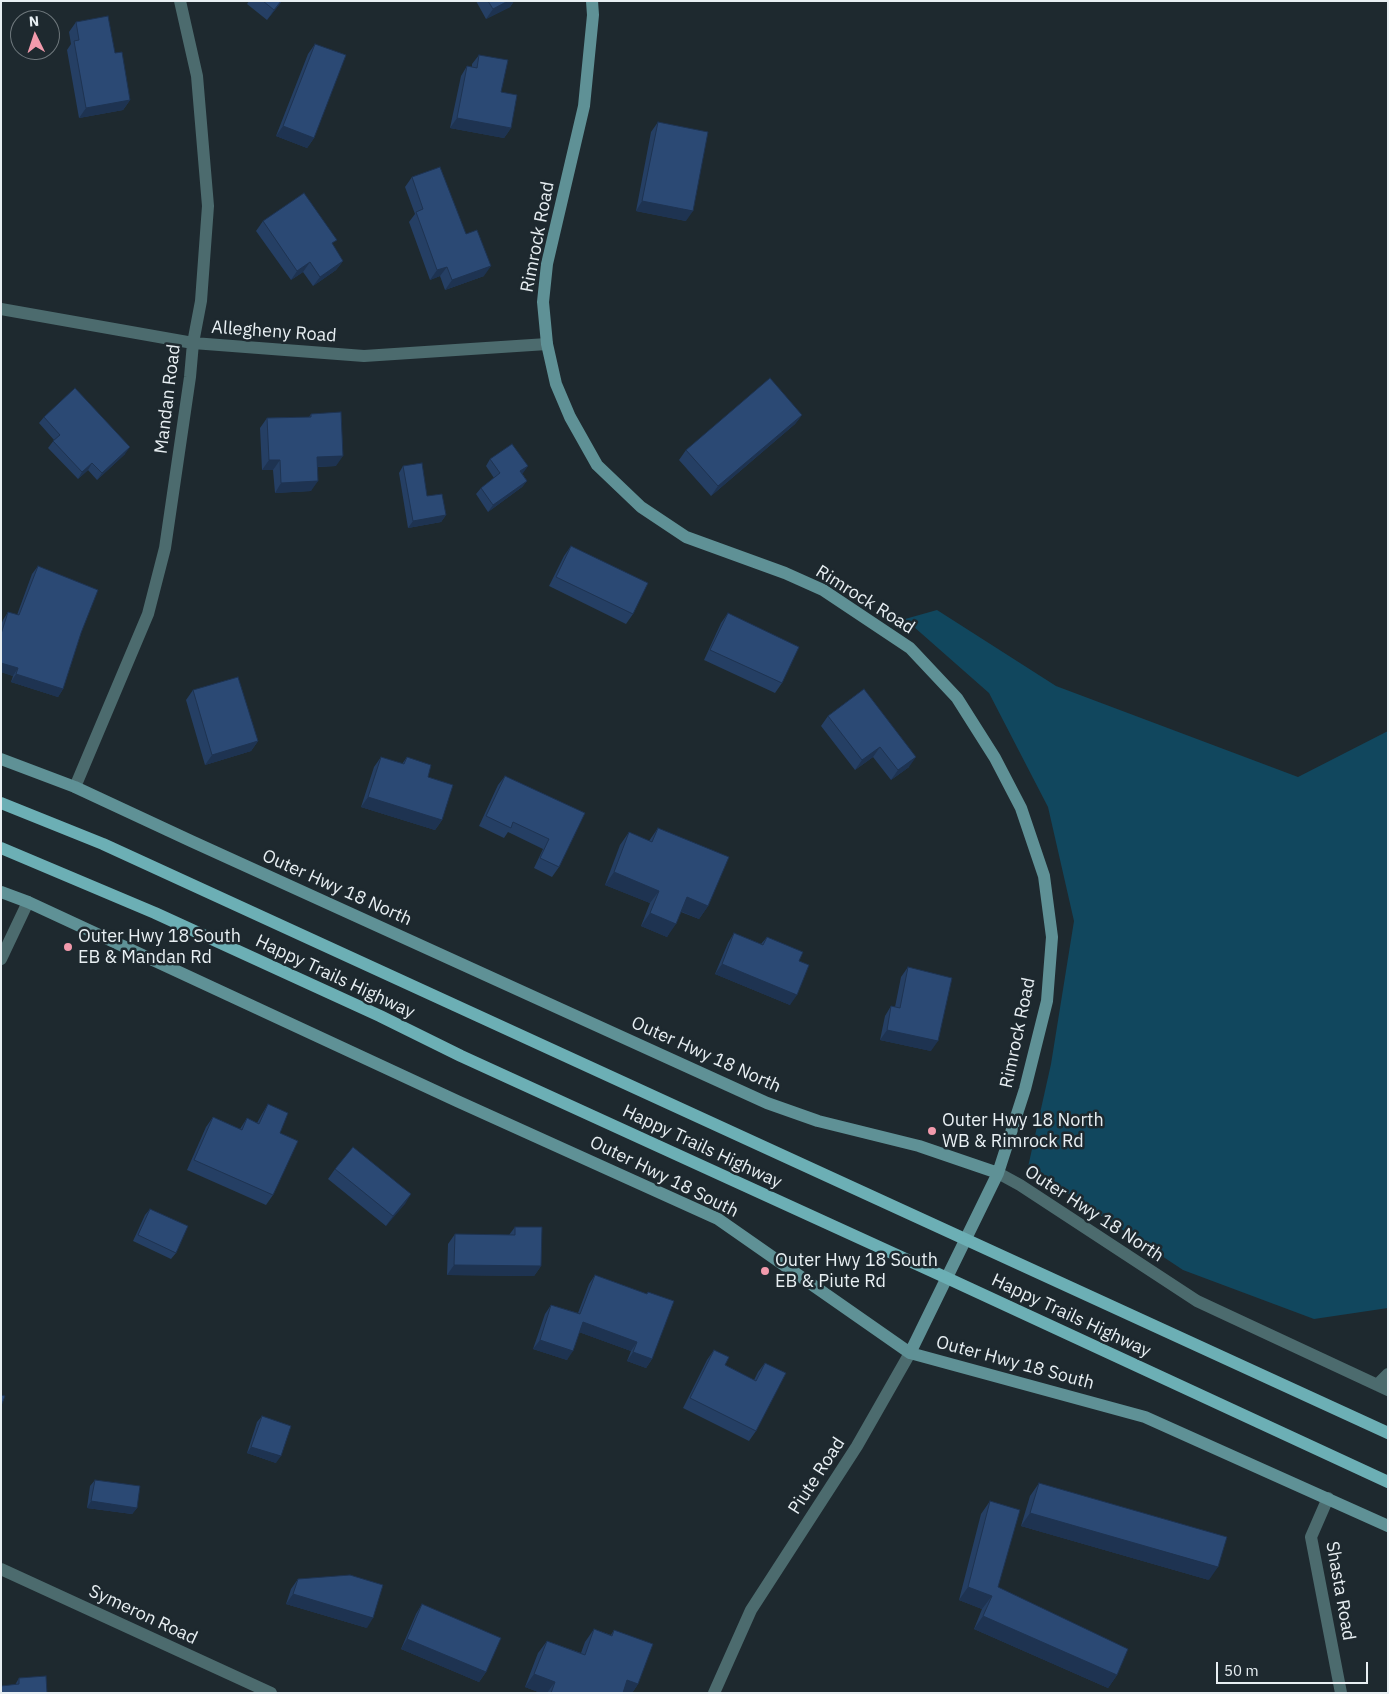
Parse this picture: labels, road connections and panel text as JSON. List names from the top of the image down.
{
  "streets": {
    "main road": ["Happy Trails Highway"],
    "street": [
      "Rimrock Road",
      "Allegheny Road",
      "Mandan Road",
      "Outer Hwy 18 North",
      "Outer Hwy 18 South",
      "Piute Road",
      "Shasta Road",
      "Symeron Road"
    ]
  },
  "crossings": [
    ["Rimrock Road", "Allegheny Road"],
    ["Rimrock Road", "Outer Hwy 18 North"],
    ["Rimrock Road", "Happy Trails Highway"],
    ["Rimrock Road", "Piute Road"],
    ["Allegheny Road", "Mandan Road"],
    ["Mandan Road", "Outer Hwy 18 North"],
    ["Happy Trails Highway", "Piute Road"],
    ["Outer Hwy 18 South", "Piute Road"],
    ["Outer Hwy 18 South", "Shasta Road"]
  ],
  "places": ["Outer Hwy 18 South EB & Mandan Rd", "Outer Hwy 18 North WB & Rimrock Rd", "Outer Hwy 18 South EB & Piute Rd"],
  "scale_bar": "50 m",
  "north": "top"
}
